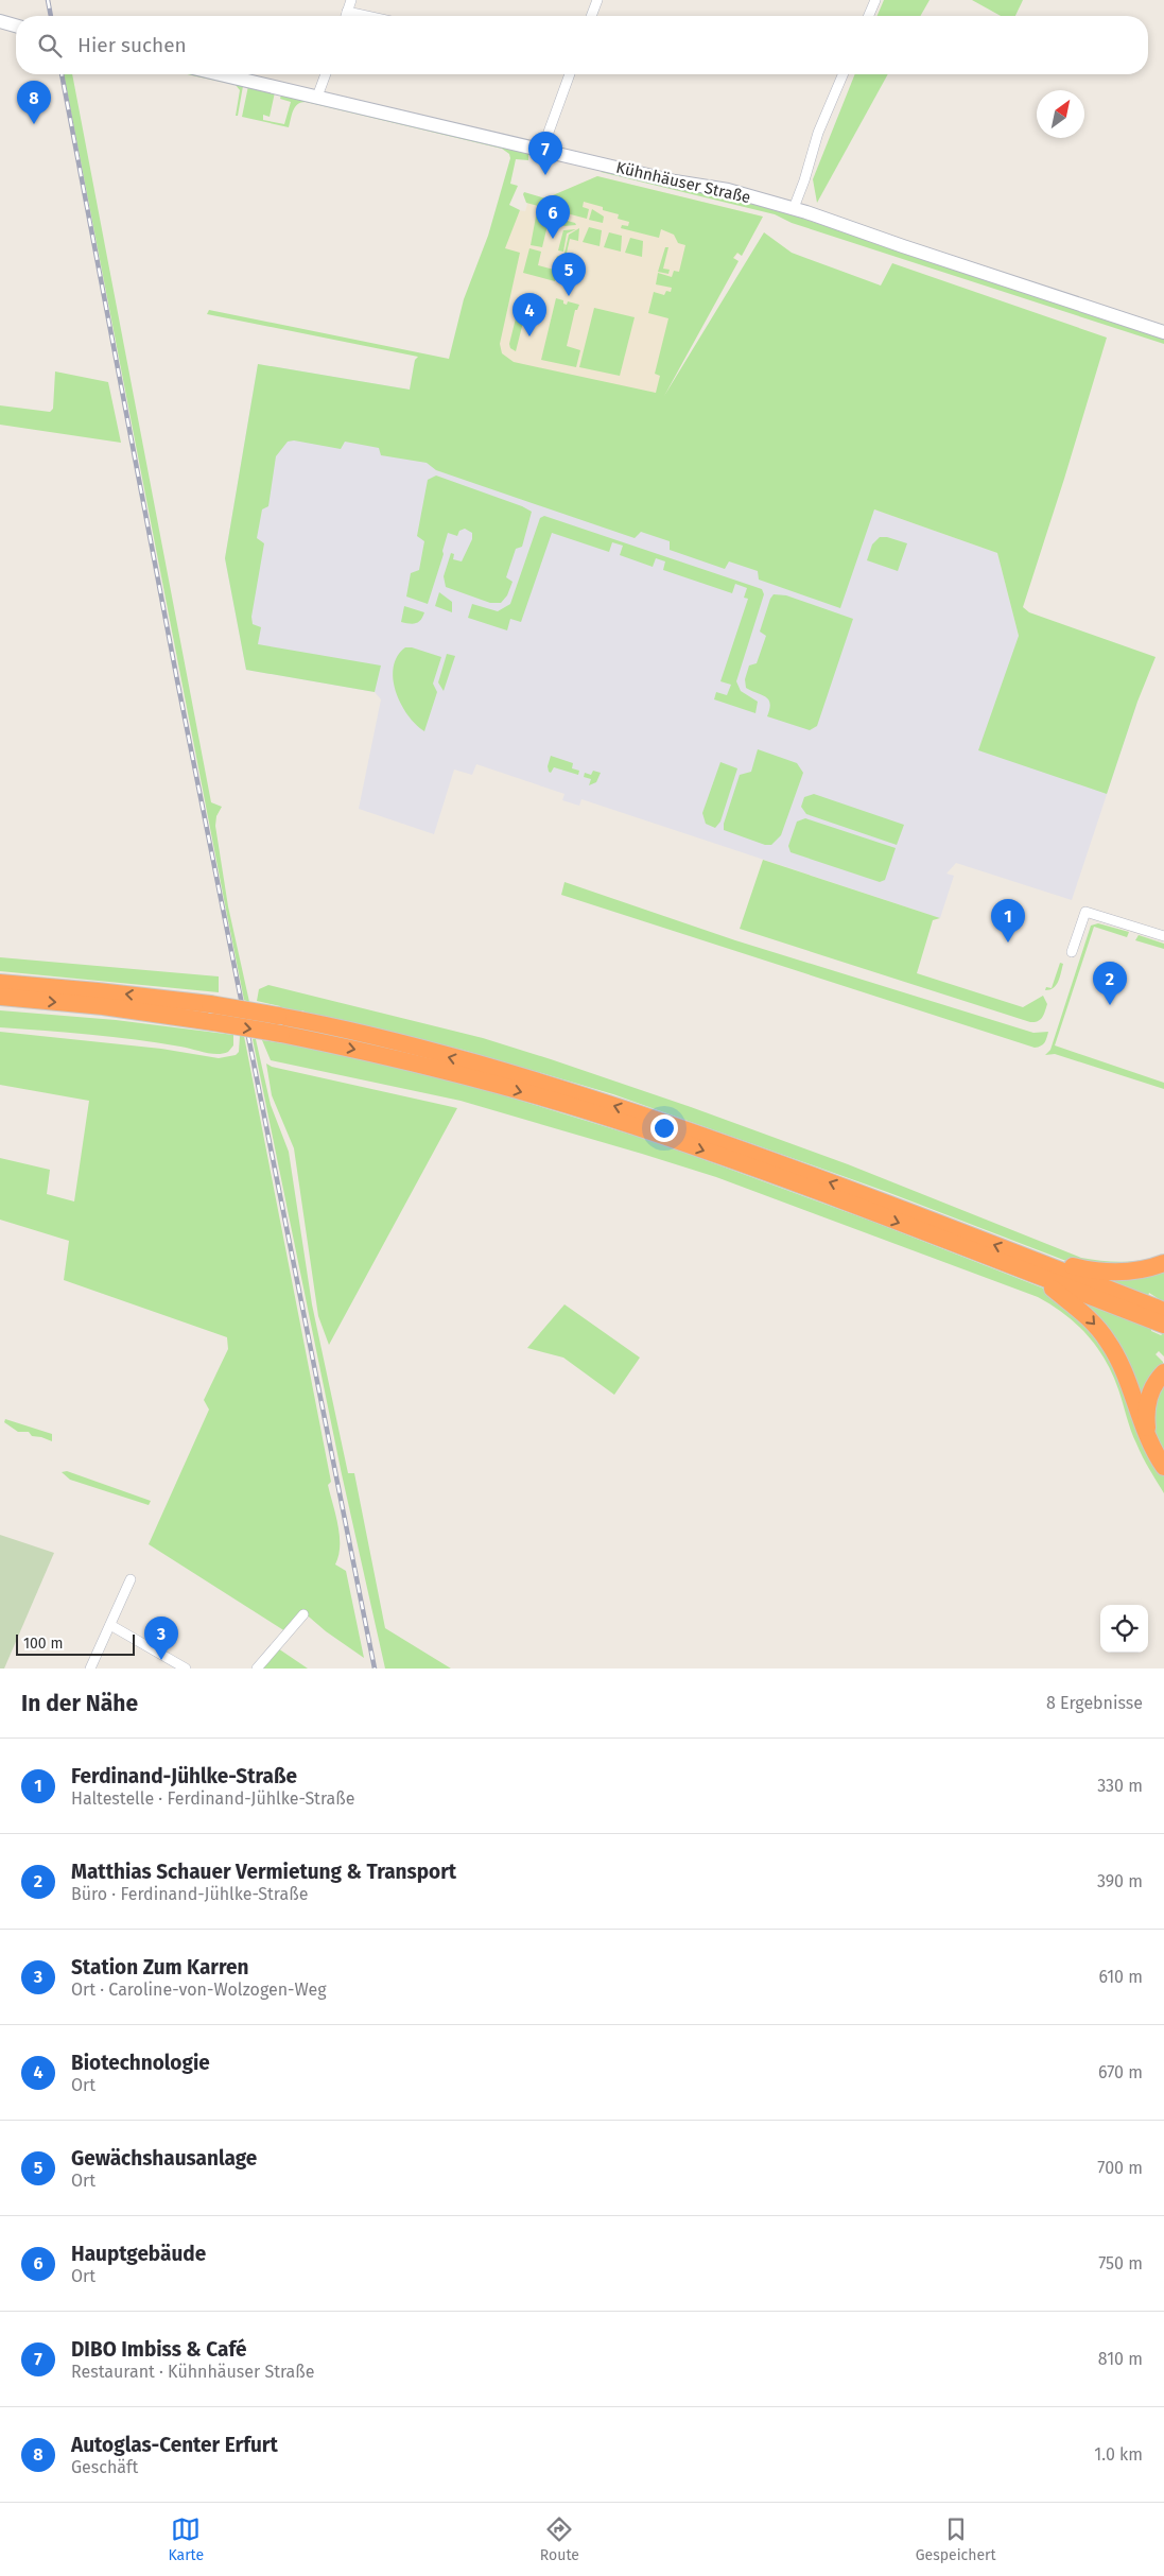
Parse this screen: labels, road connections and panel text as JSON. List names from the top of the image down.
{
  "streets": {
    "street": ["Kühnhäuser Straße"]
  },
  "scale_bar": "100 m",
  "north": "top right",
  "page": {
    "search": "Hier suchen",
    "pins": [
      "8",
      "7",
      "6",
      "5",
      "4",
      "1",
      "2",
      "3"
    ],
    "scale": "100 m",
    "heading": ["In der Nähe", "8 Ergebnisse"],
    "list": [
      {
        "mark": "1",
        "name": "Ferdinand-Jühlke-Straße",
        "note": "Haltestelle · Ferdinand-Jühlke-Straße",
        "value": "330 m"
      },
      {
        "mark": "2",
        "name": "Matthias Schauer Vermietung & Transport",
        "note": "Büro · Ferdinand-Jühlke-Straße",
        "value": "390 m"
      },
      {
        "mark": "3",
        "name": "Station Zum Karren",
        "note": "Ort · Caroline-von-Wolzogen-Weg",
        "value": "610 m"
      },
      {
        "mark": "4",
        "name": "Biotechnologie",
        "note": "Ort",
        "value": "670 m"
      },
      {
        "mark": "5",
        "name": "Gewächshausanlage",
        "note": "Ort",
        "value": "700 m"
      },
      {
        "mark": "6",
        "name": "Hauptgebäude",
        "note": "Ort",
        "value": "750 m"
      },
      {
        "mark": "7",
        "name": "DIBO Imbiss & Café",
        "note": "Restaurant · Kühnhäuser Straße",
        "value": "810 m"
      },
      {
        "mark": "8",
        "name": "Autoglas-Center Erfurt",
        "note": "Geschäft",
        "value": "1.0 km"
      }
    ],
    "nav": ["Karte", "Route", "Gespeichert"]
  }
}
